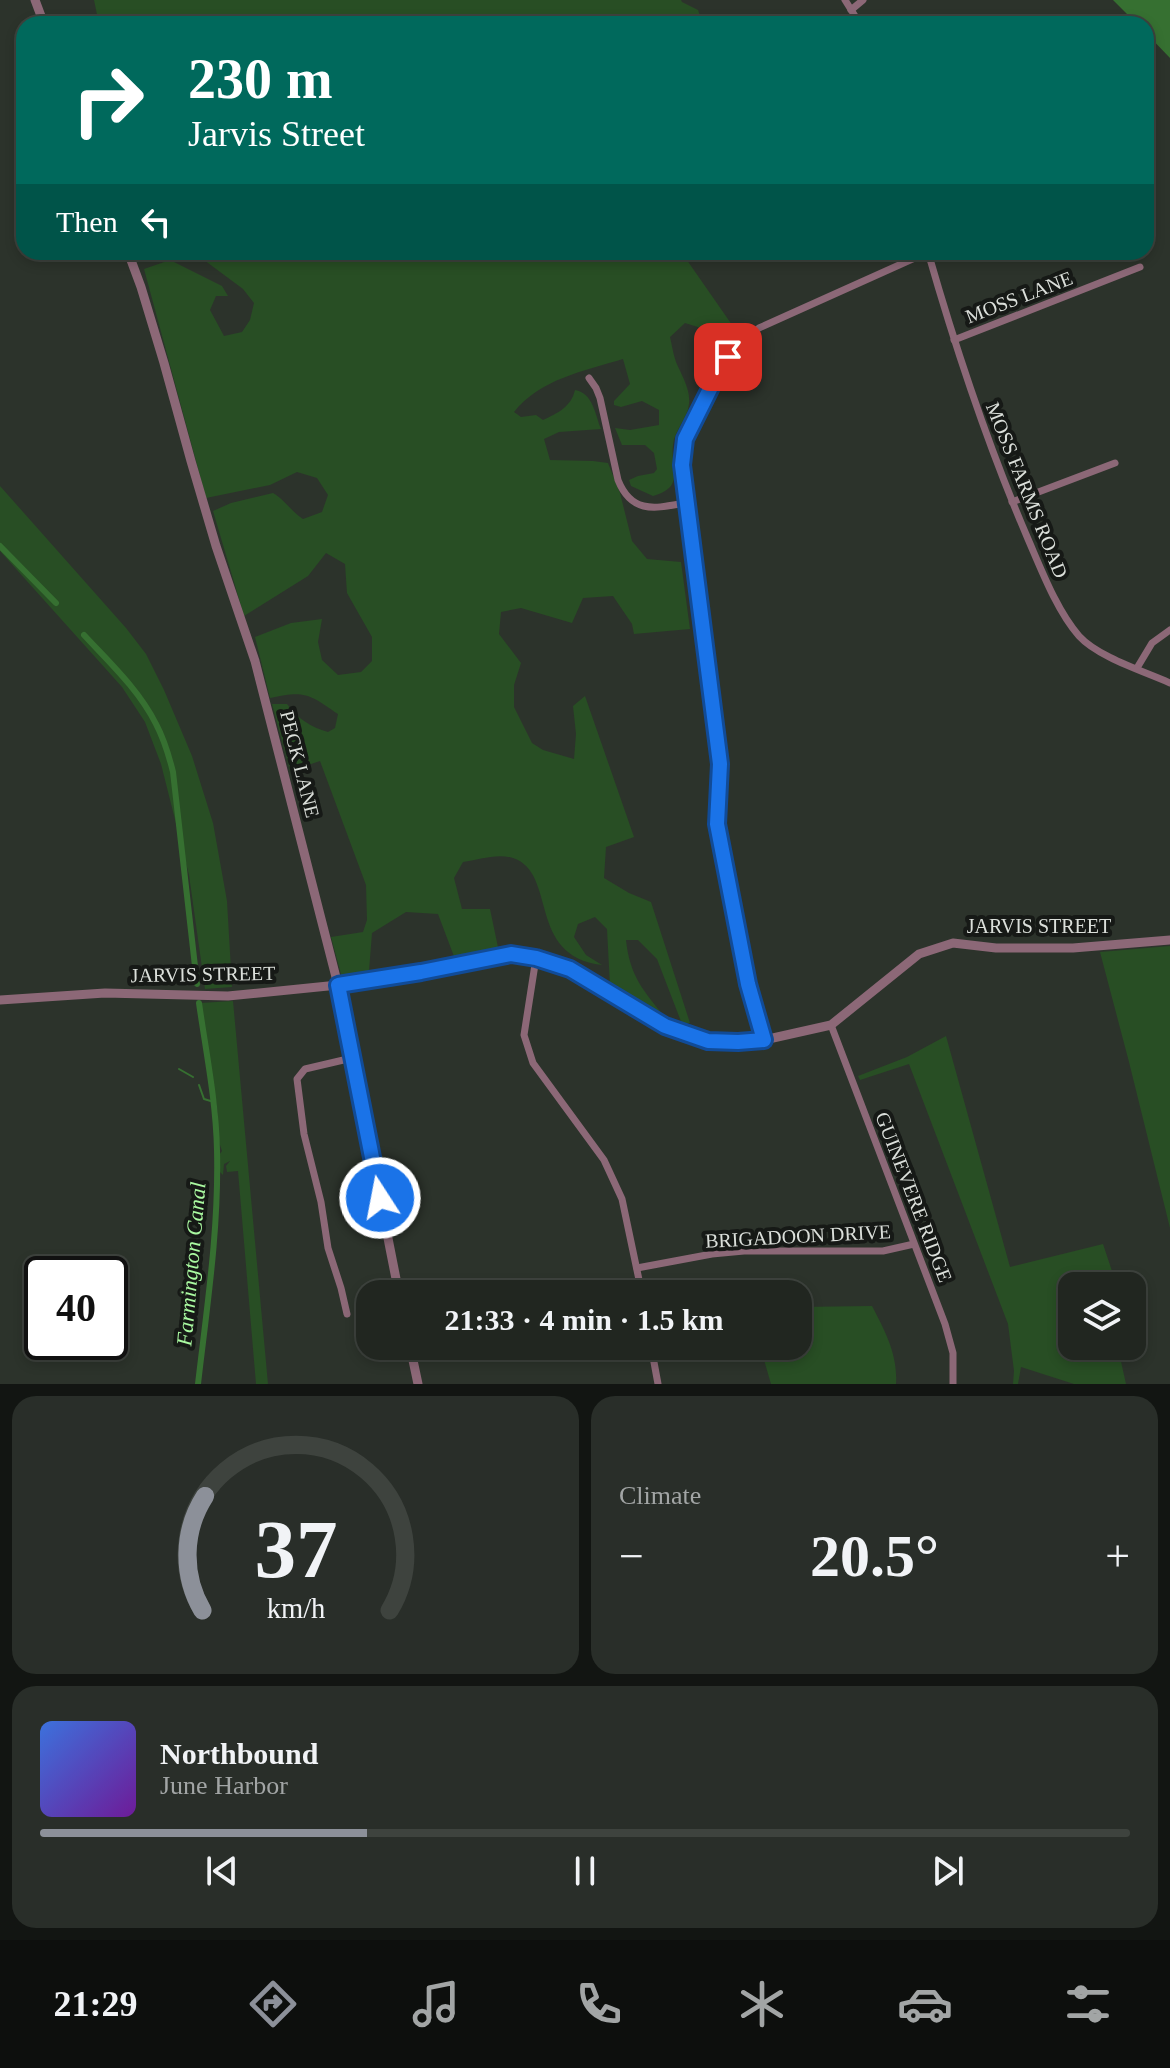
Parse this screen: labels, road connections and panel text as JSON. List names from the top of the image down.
{
  "streets": {
    "street": [
      "MOSS LANE",
      "MOSS FARMS ROAD",
      "PECK LANE",
      "JARVIS STREET",
      "GUINEVERE RIDGE",
      "BRIGADOON DRIVE"
    ]
  },
  "crossings": [
    ["MOSS LANE", "MOSS FARMS ROAD"],
    ["PECK LANE", "JARVIS STREET"],
    ["JARVIS STREET", "GUINEVERE RIDGE"],
    ["GUINEVERE RIDGE", "BRIGADOON DRIVE"]
  ],
  "water": ["Farmington Canal"],
  "page": {
    "turn": ["230 m", "Jarvis Street"],
    "then": "Then",
    "limit": "40",
    "trip": "21:33 · 4 min · 1.5 km",
    "tile": "Climate",
    "heat": ["−", "20.5°", "+"],
    "song": ["Northbound", "June Harbor"],
    "tabs": "21:29",
    "gauge": ["37", "km/h"]
  }
}
